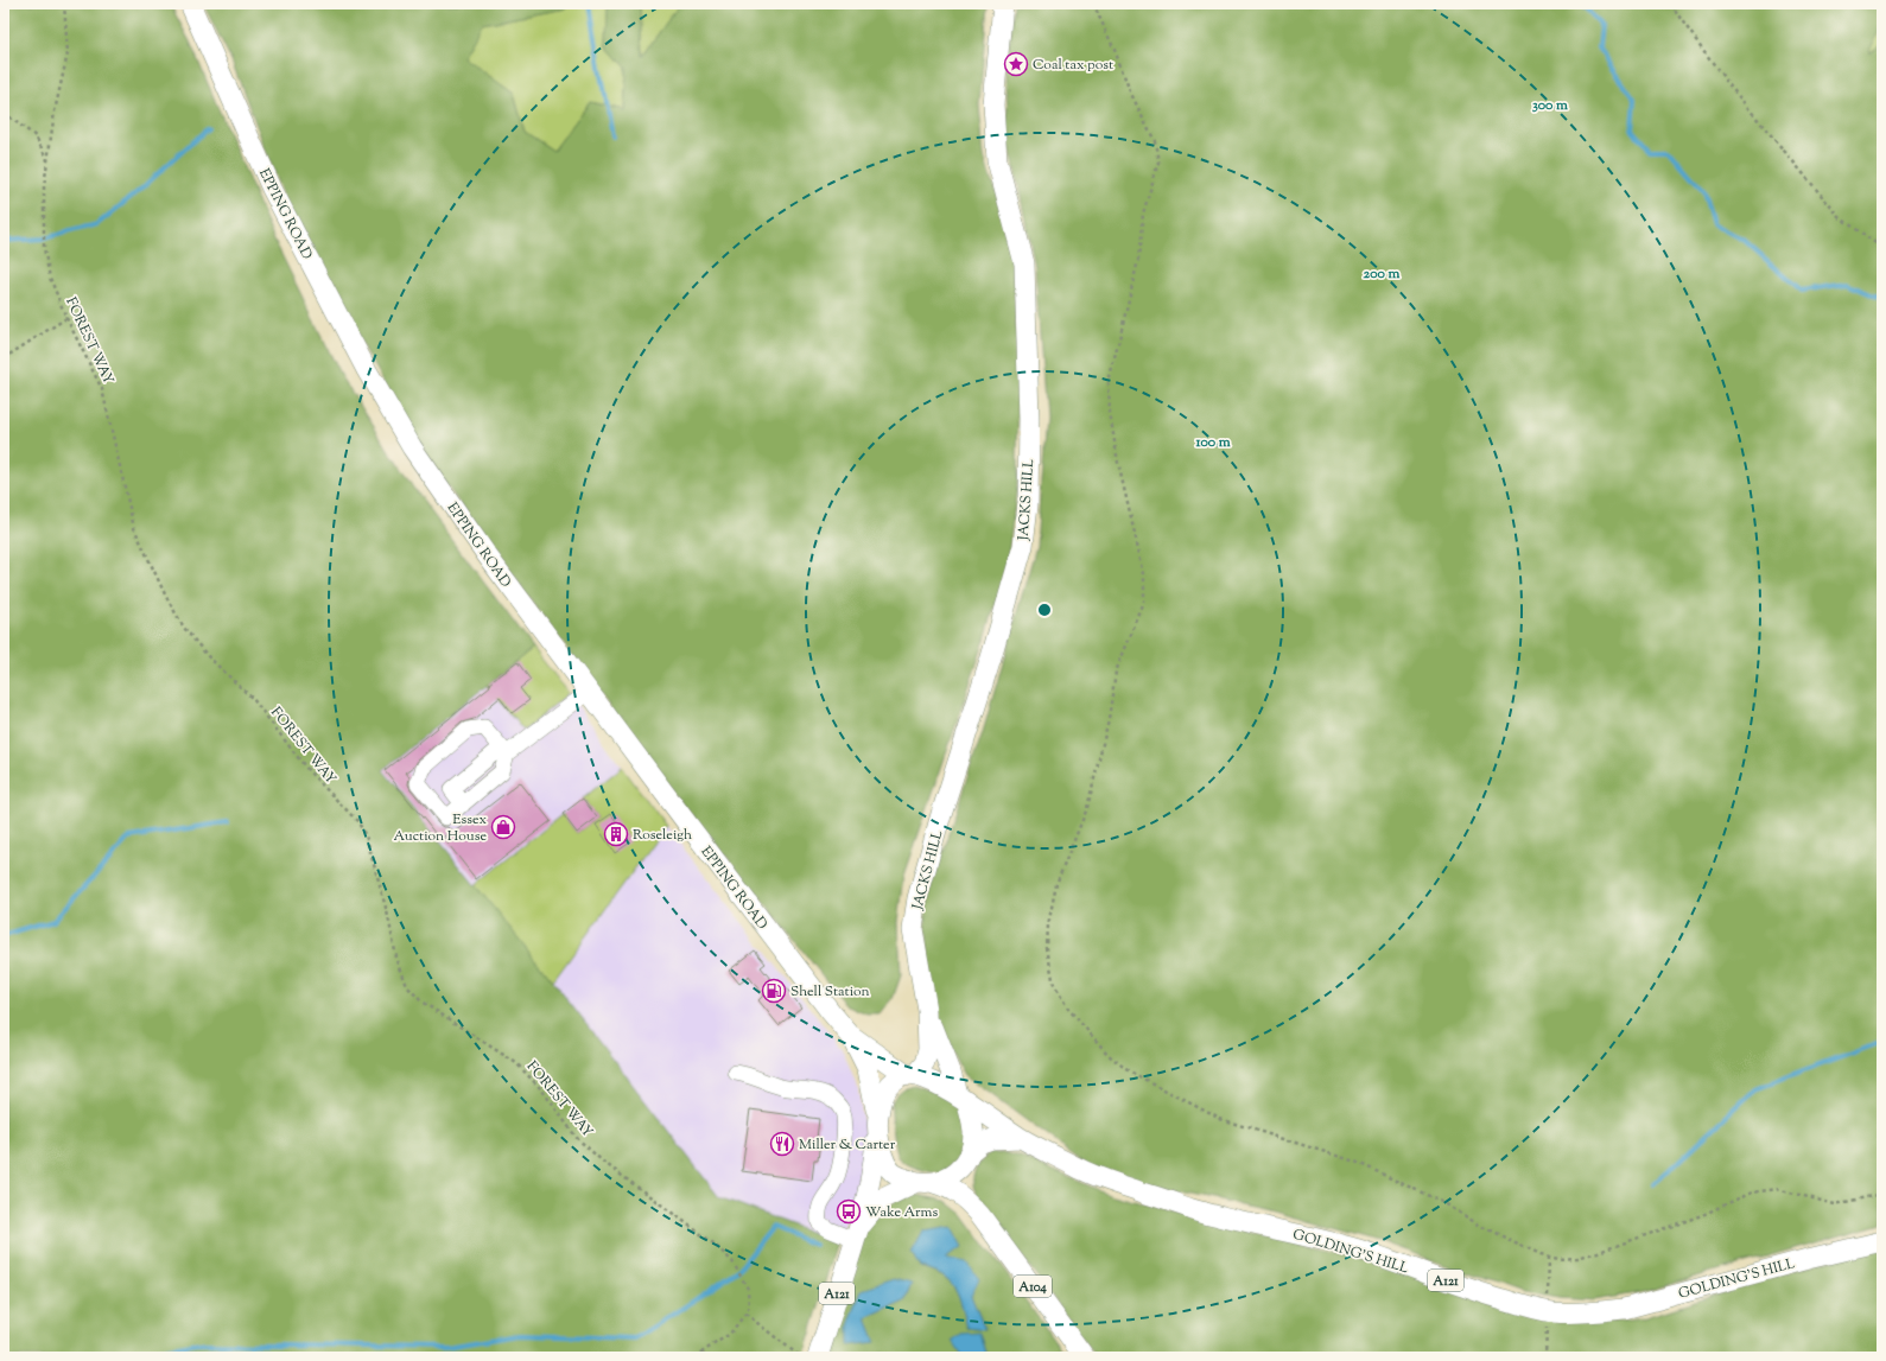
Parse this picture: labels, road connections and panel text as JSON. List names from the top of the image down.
{
  "streets": {
    "main road": [
      "EPPING ROAD",
      "JACKS HILL",
      "GOLDING'S HILL",
      "A121",
      "A104"
    ],
    "path": ["FOREST WAY"]
  },
  "crossings": [
    ["EPPING ROAD", "GOLDING'S HILL"],
    ["EPPING ROAD", "A121"],
    ["EPPING ROAD", "A104"],
    ["GOLDING'S HILL", "A121"],
    ["GOLDING'S HILL", "A104"],
    ["A121", "A104"]
  ],
  "places": {
    "place": ["Coal tax post"],
    "shop": ["Essex Auction House"],
    "building": ["Roseleigh"],
    "fuel station": ["Shell Station"],
    "restaurant": ["Miller & Carter"],
    "bus stop": ["Wake Arms"]
  },
  "rings": ["300 m", "200 m", "100 m"]
}
